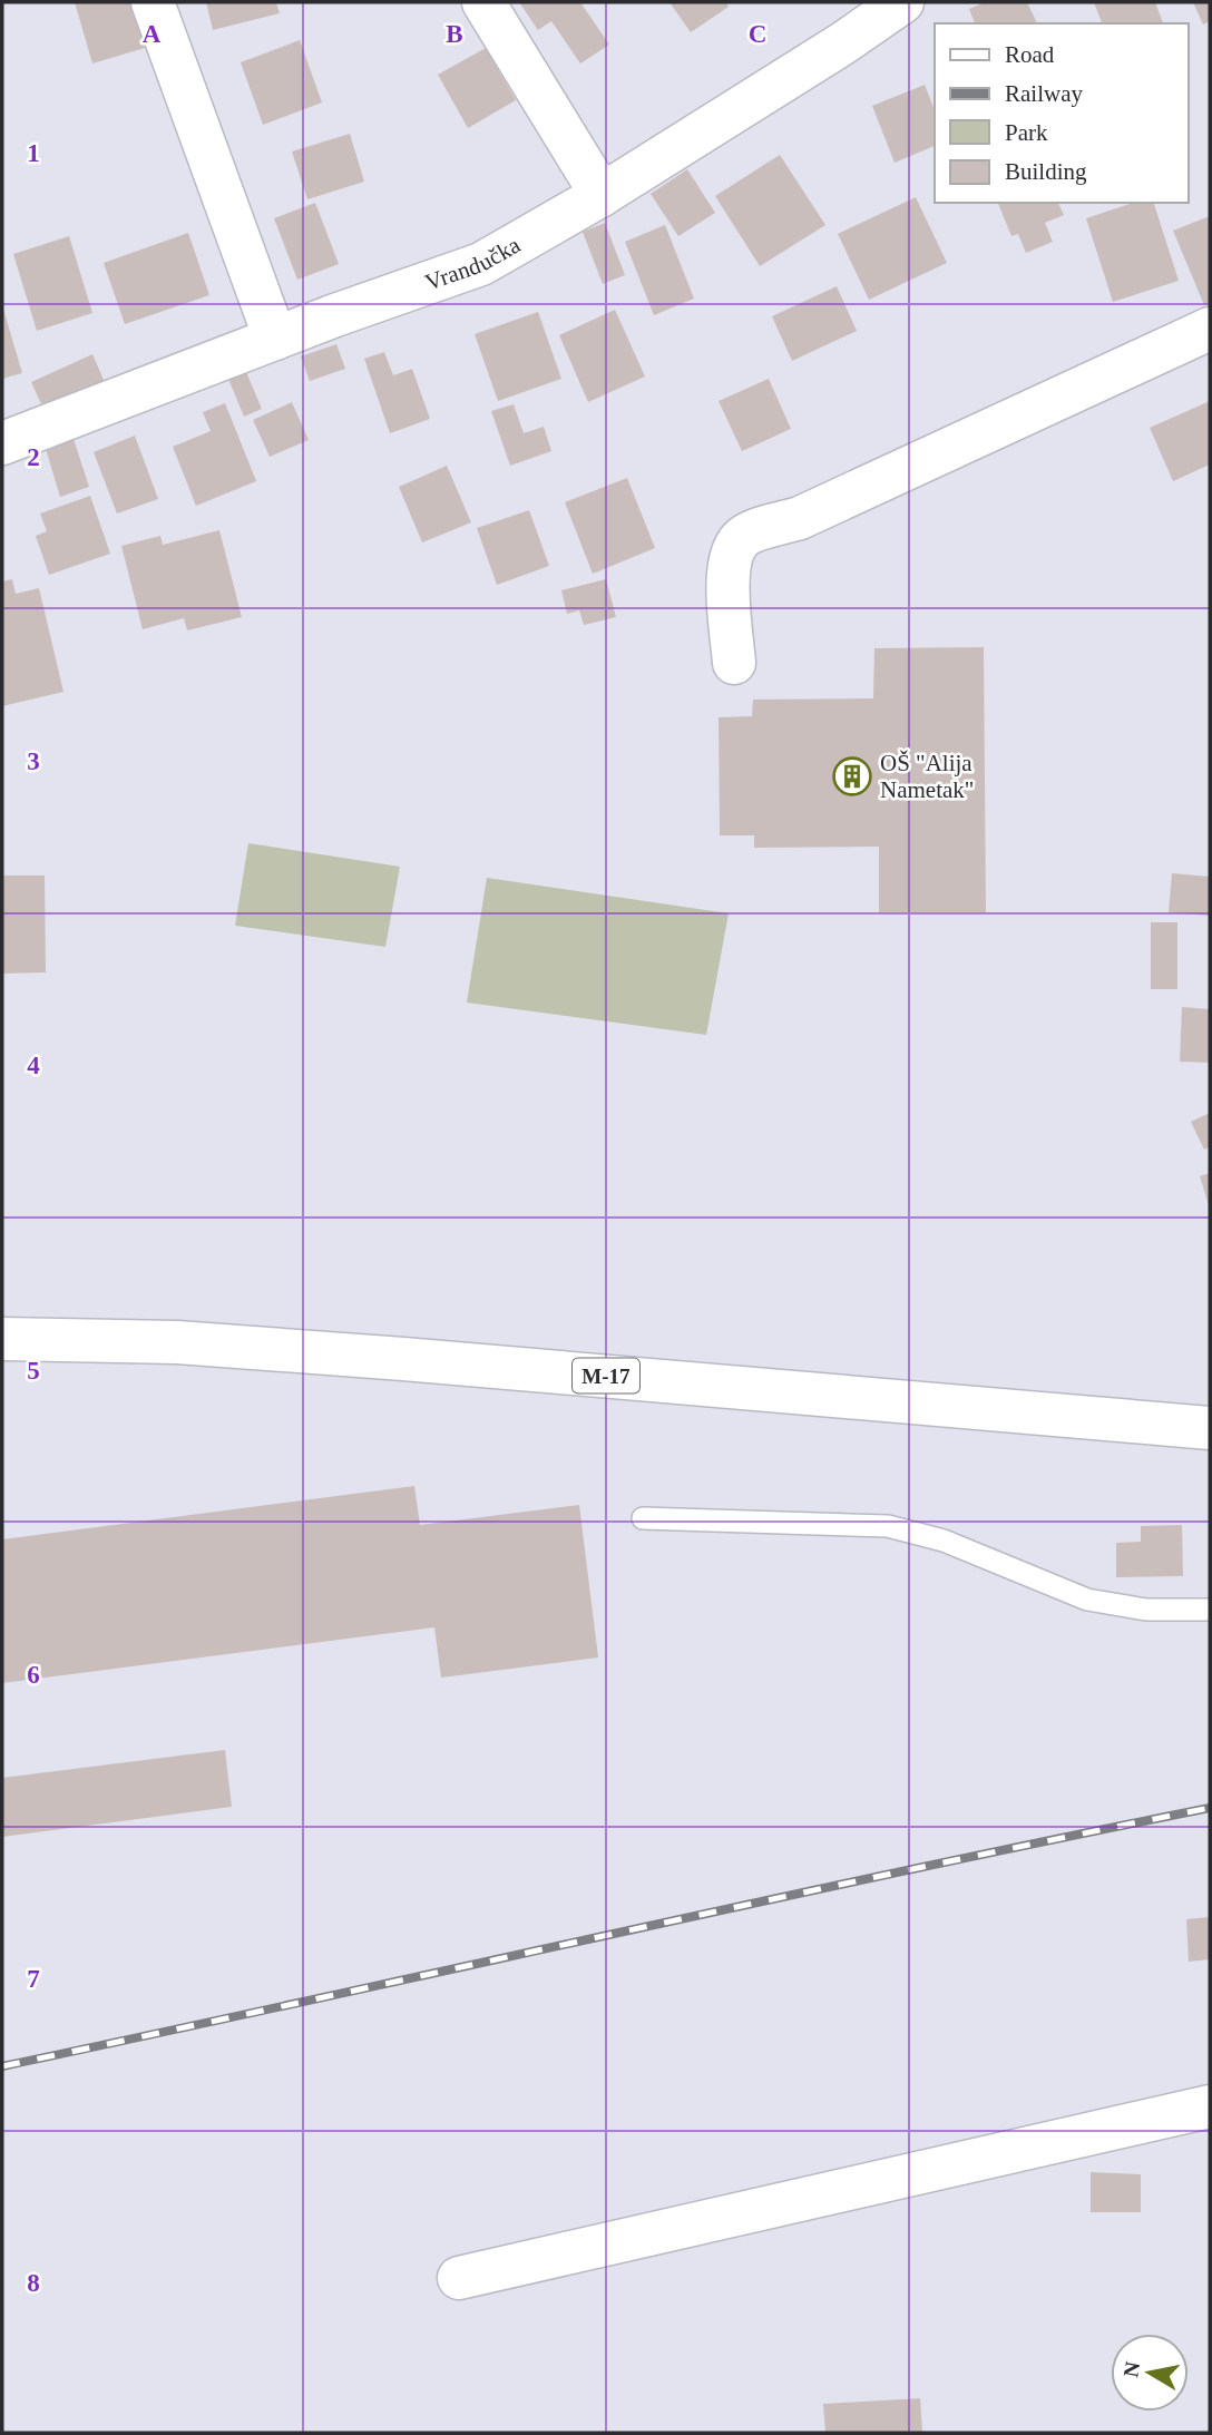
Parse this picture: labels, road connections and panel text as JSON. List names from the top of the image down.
{
  "streets": {
    "street": ["Vrandučka", "M-17"]
  },
  "places": {
    "building": ["OŠ \"Alija Nametak\""]
  },
  "legend": [
    "Road",
    "Railway",
    "Park",
    "Building"
  ],
  "north": "left",
  "grid": {
    "columns": ["A", "B", "C"],
    "rows": [
      "1",
      "2",
      "3",
      "4",
      "5",
      "6",
      "7",
      "8"
    ]
  }
}
